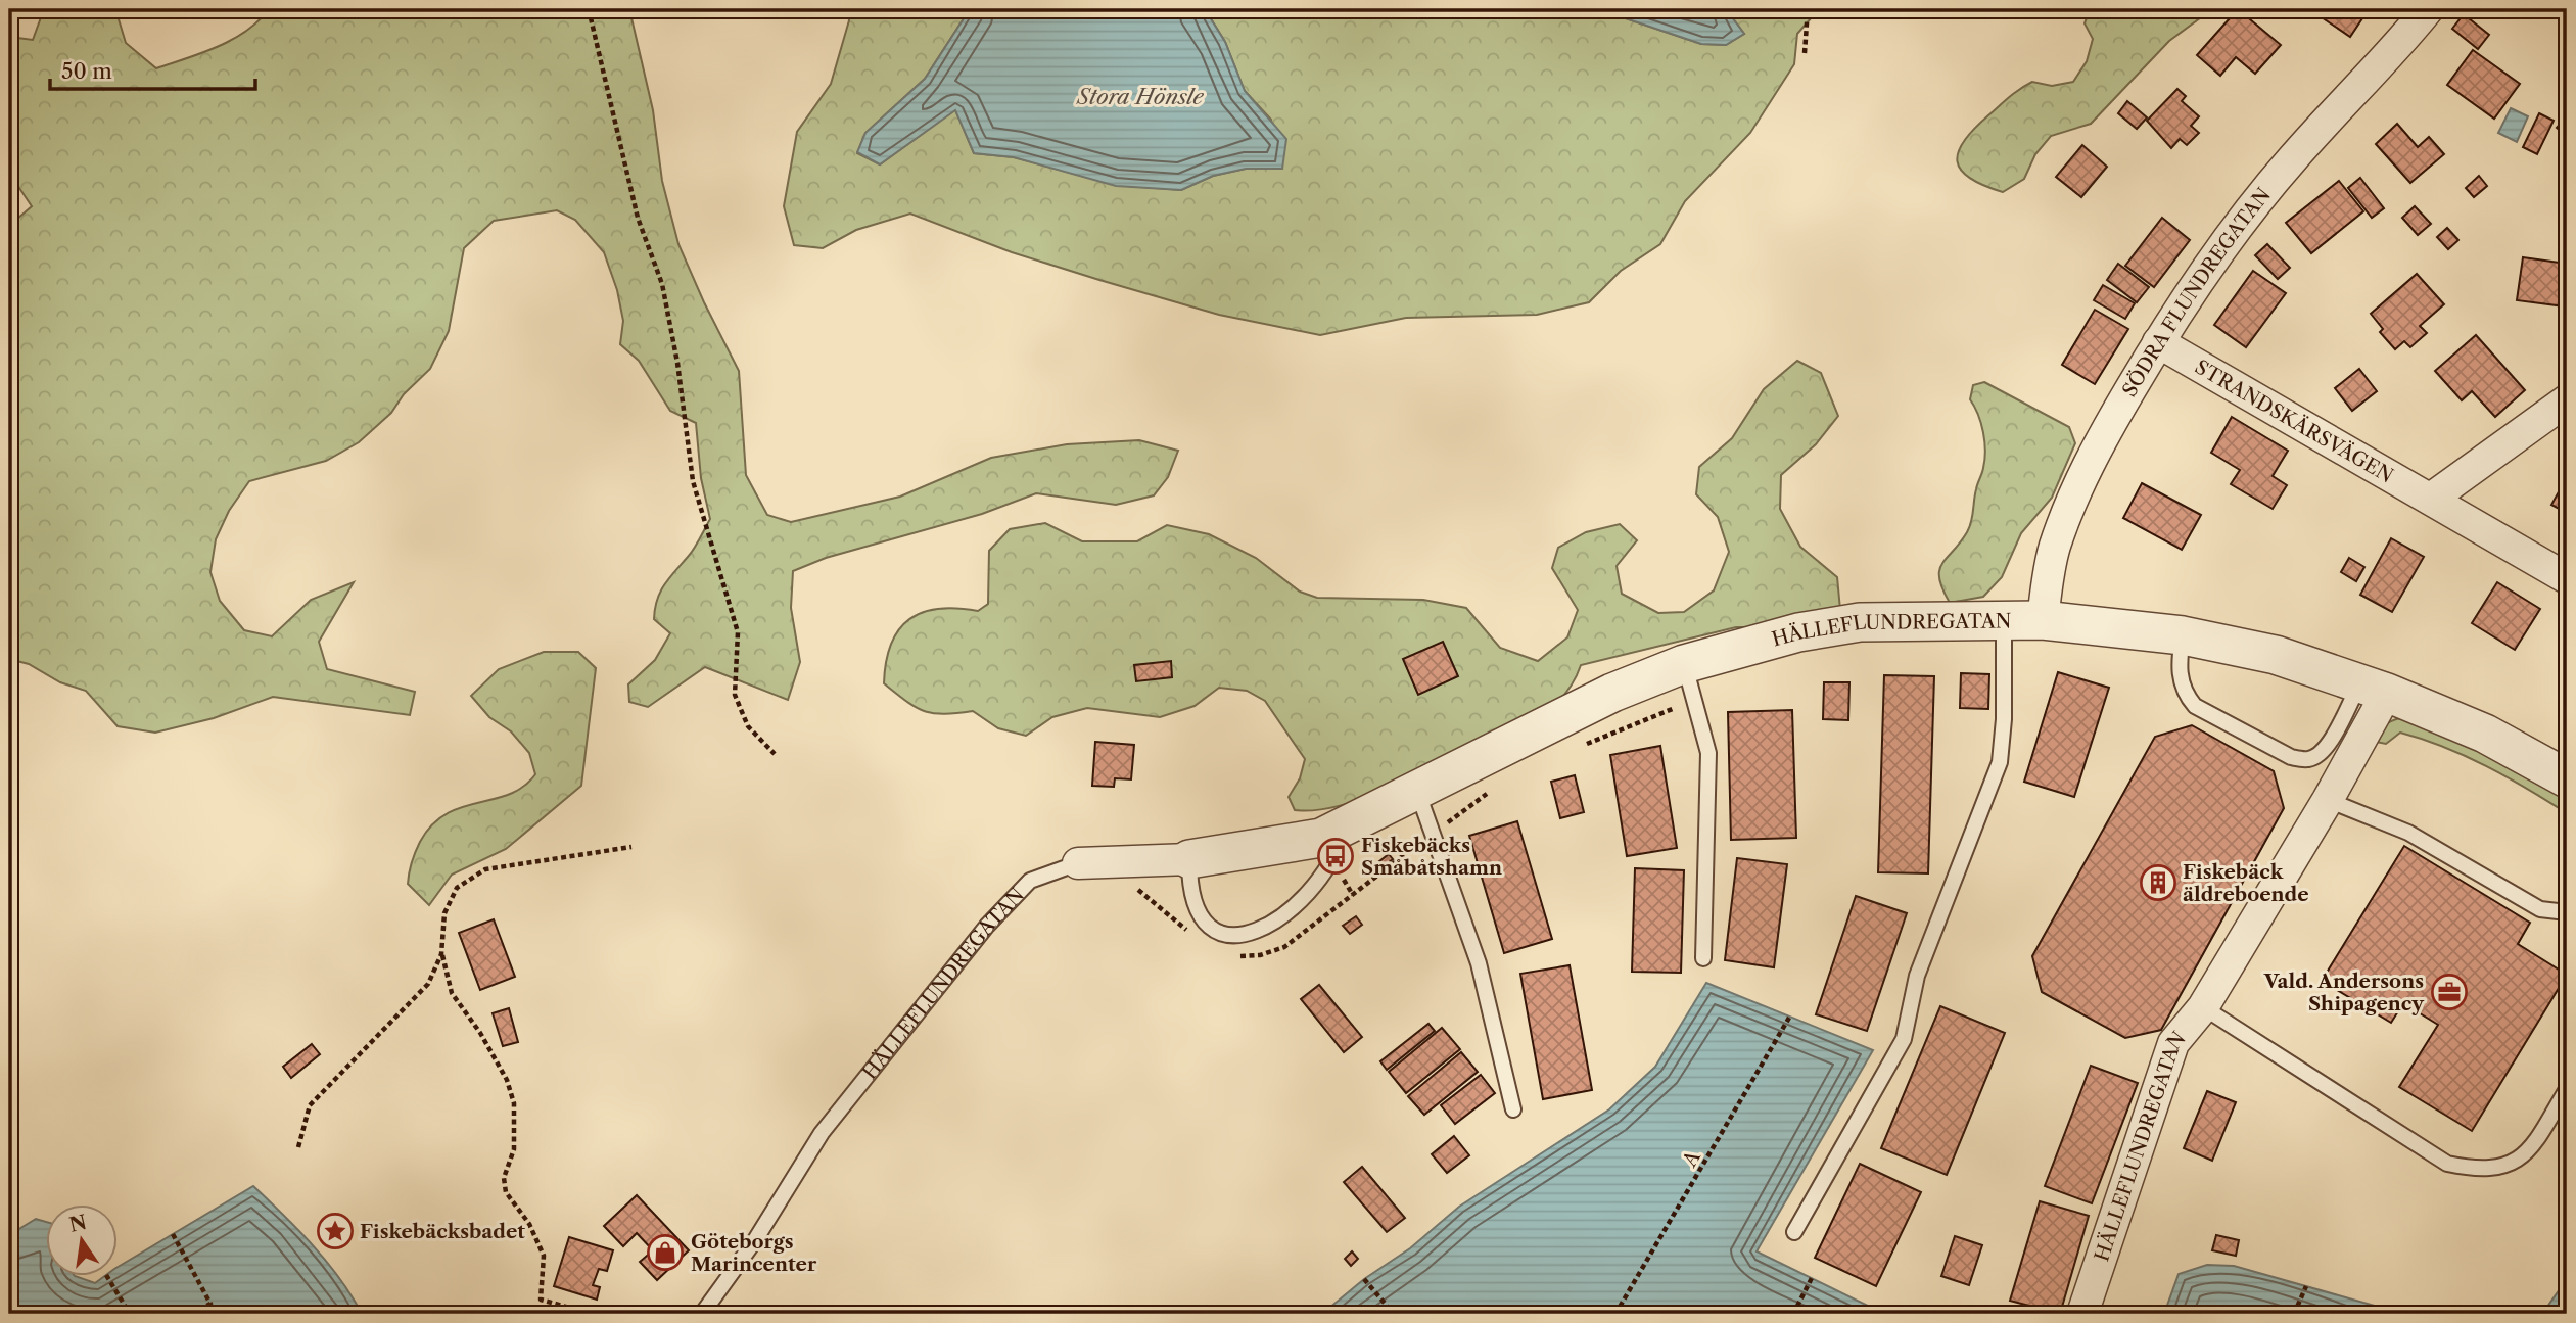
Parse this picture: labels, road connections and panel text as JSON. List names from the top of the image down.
{
  "streets": {
    "street": ["SÖDRA FLUNDREGATAN", "STRANDSKÄRSVÄGEN", "HÄLLEFLUNDREGATAN"],
    "path": ["A"]
  },
  "crossings": [
    ["SÖDRA FLUNDREGATAN", "STRANDSKÄRSVÄGEN"],
    ["SÖDRA FLUNDREGATAN", "HÄLLEFLUNDREGATAN"]
  ],
  "water": ["Stora Hönsle"],
  "places": {
    "bus stop": ["Fiskebäcks Småbåtshamn"],
    "building": ["Fiskebäck äldreboende"],
    "office": ["Vald. Andersons Shipagency"],
    "place": ["Fiskebäcksbadet"],
    "shop": ["Göteborgs Marincenter"]
  },
  "scale_bar": "50 m",
  "north": "top"
}
